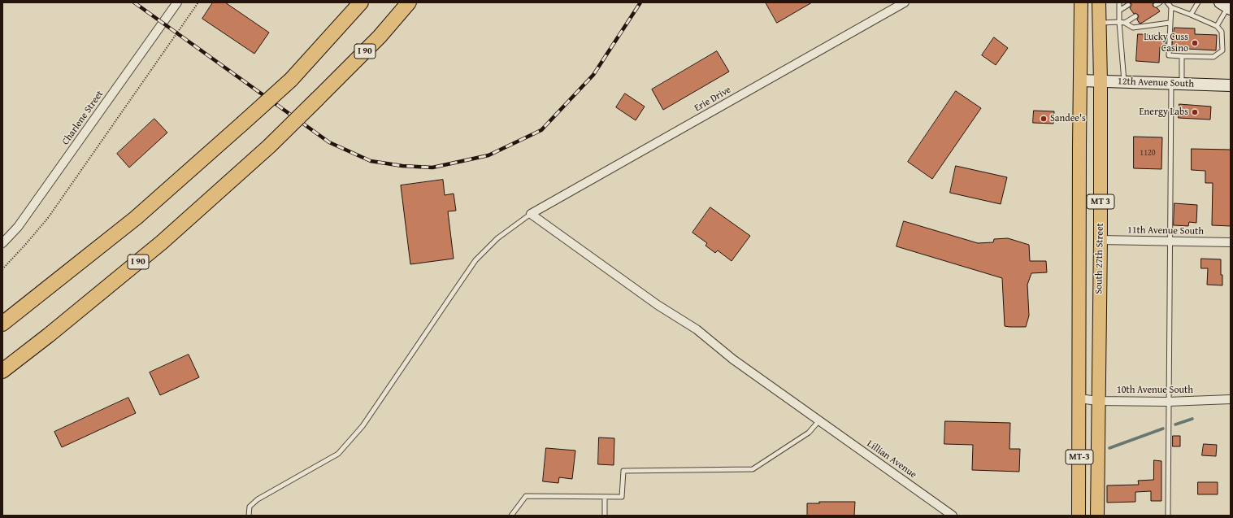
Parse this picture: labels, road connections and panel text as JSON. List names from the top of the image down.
{
  "streets": {
    "highway": ["I 90"],
    "main road": [
      "12th Avenue South",
      "MT 3",
      "South 27th Street",
      "MT-3"
    ],
    "street": [
      "Erie Drive",
      "Charlene Street",
      "11th Avenue South",
      "10th Avenue South",
      "Lillian Avenue"
    ]
  },
  "crossings": [
    ["12th Avenue South", "South 27th Street"],
    ["Erie Drive", "Lillian Avenue"],
    ["11th Avenue South", "South 27th Street"],
    ["South 27th Street", "10th Avenue South"]
  ],
  "places": ["Lucky Cuss Casino", "Energy Labs", "Sandee's"],
  "house_numbers": ["1120"]
}
